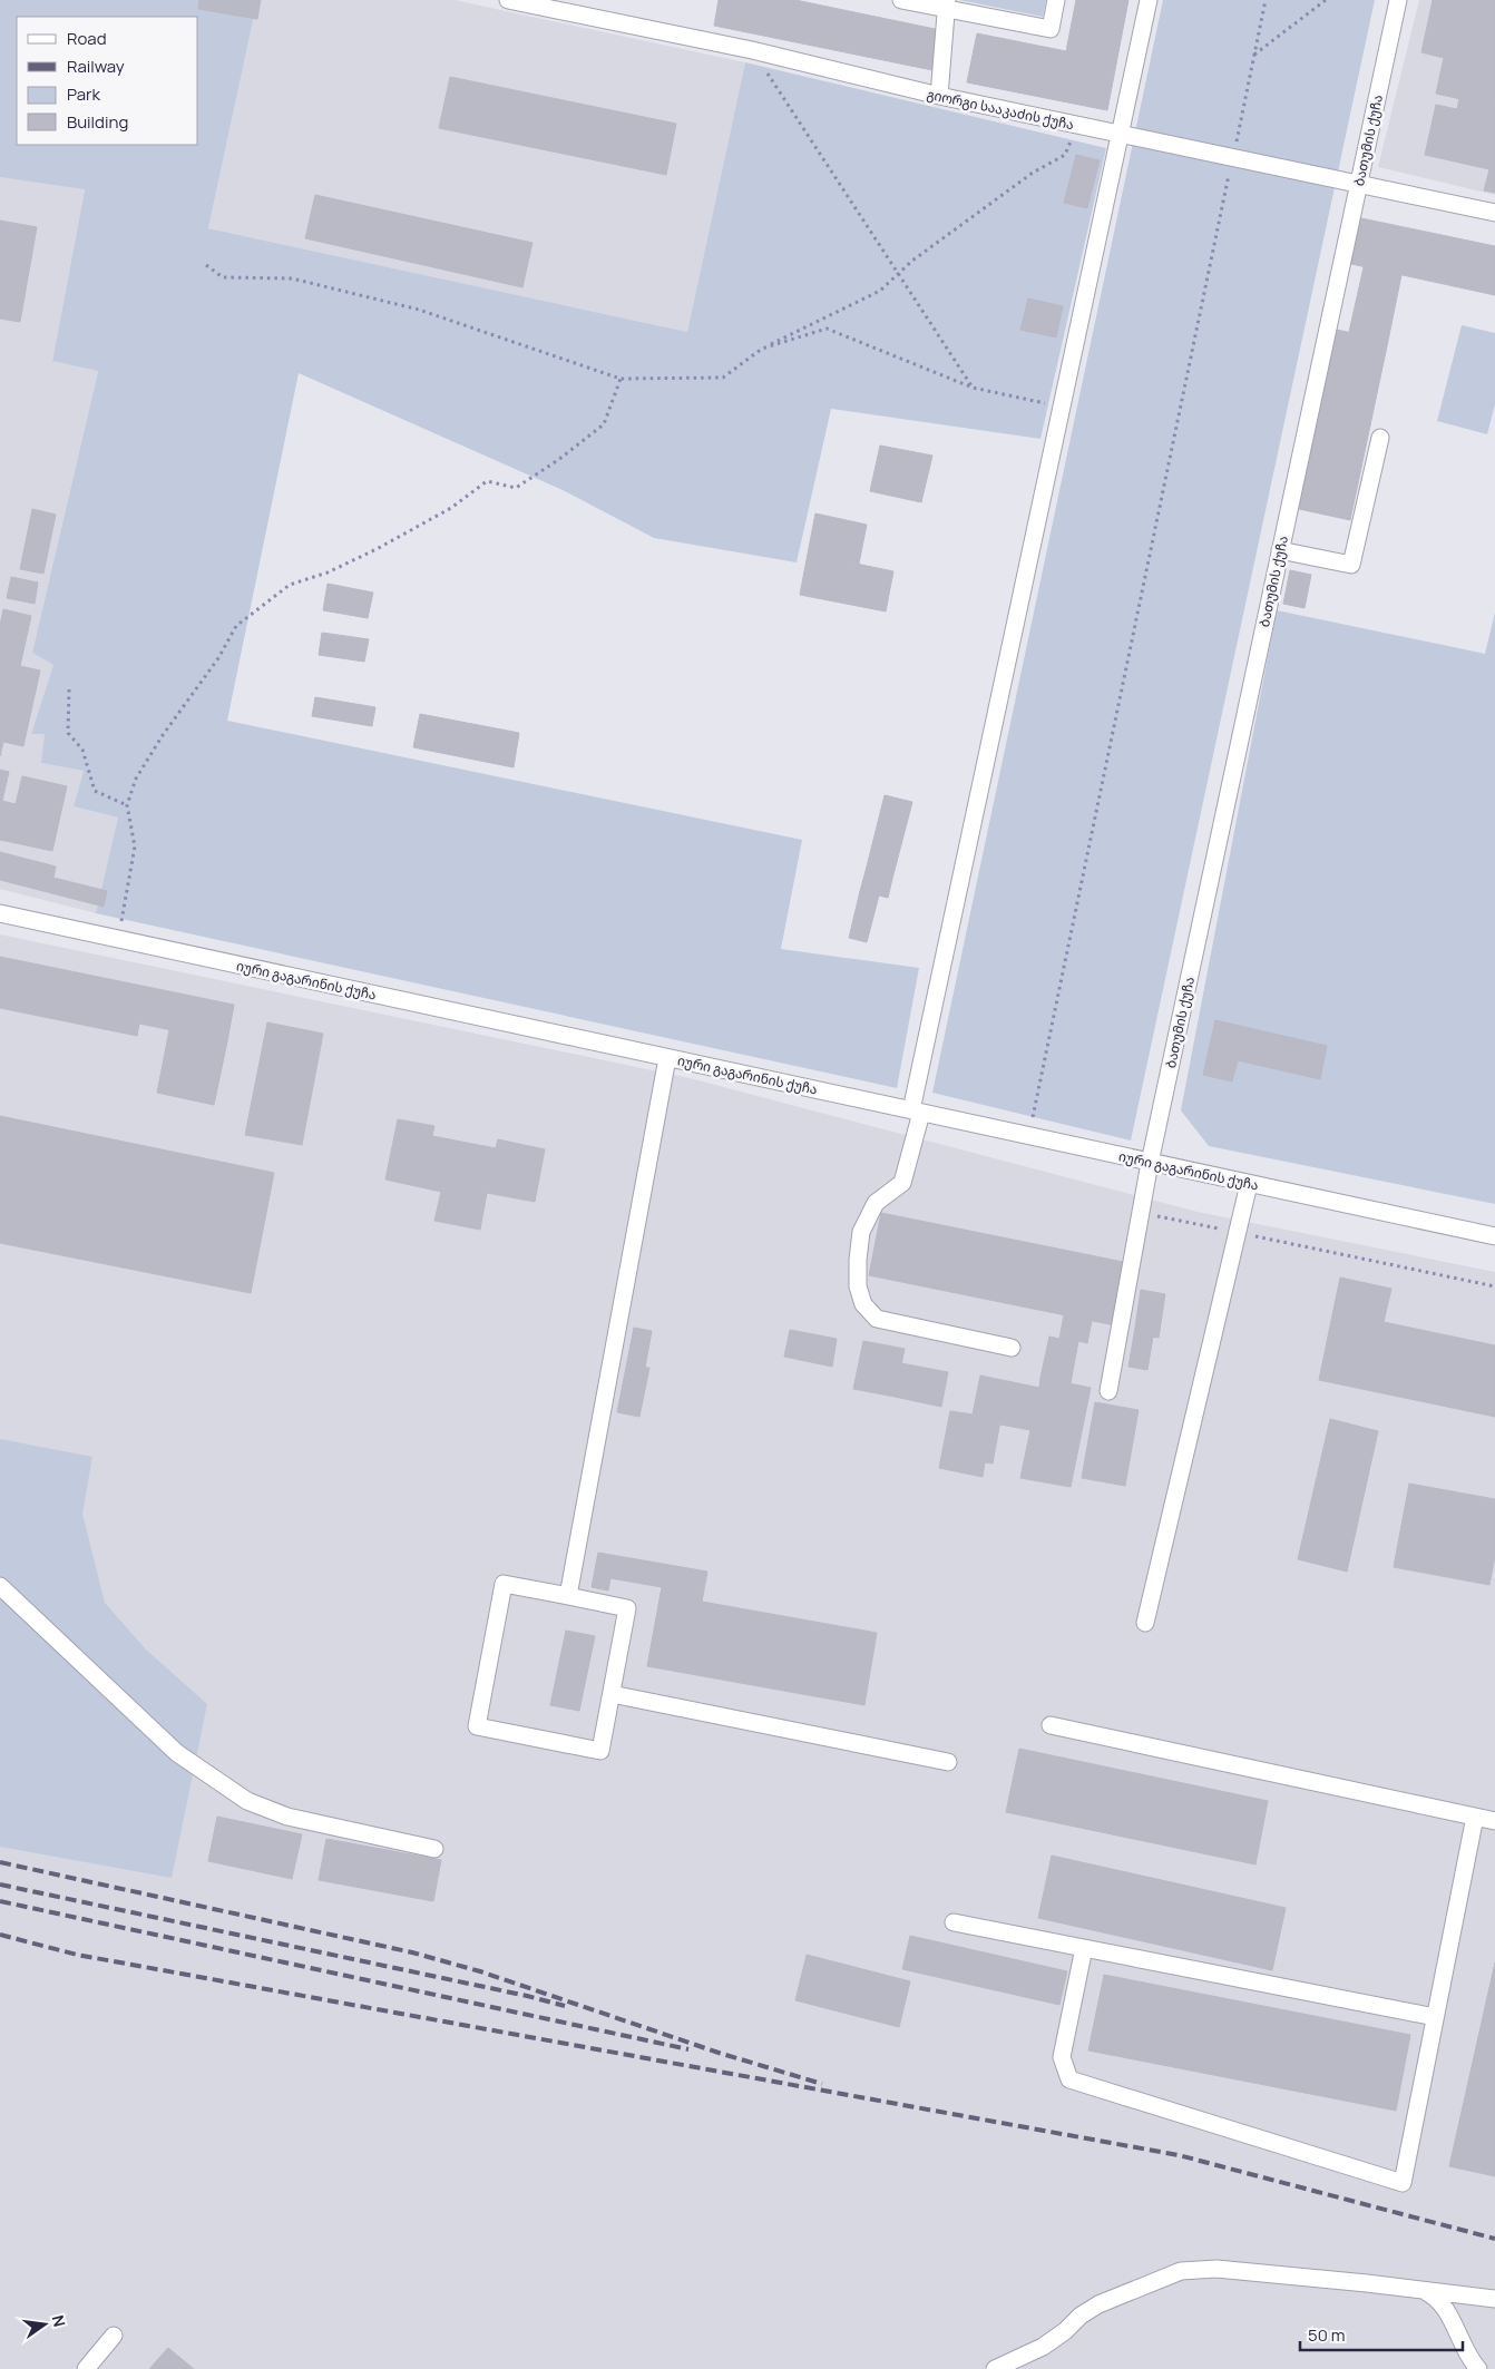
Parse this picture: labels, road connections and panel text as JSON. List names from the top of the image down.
{
  "streets": {
    "street": ["გიორგი სააკაძის ქუჩა", "ბათუმის ქუჩა", "იური გაგარინის ქუჩა"]
  },
  "crossings": [
    ["გიორგი სააკაძის ქუჩა", "ბათუმის ქუჩა"],
    ["ბათუმის ქუჩა", "იური გაგარინის ქუჩა"]
  ],
  "legend": [
    "Road",
    "Railway",
    "Park",
    "Building"
  ],
  "scale_bar": "50 m",
  "north": "right"
}
